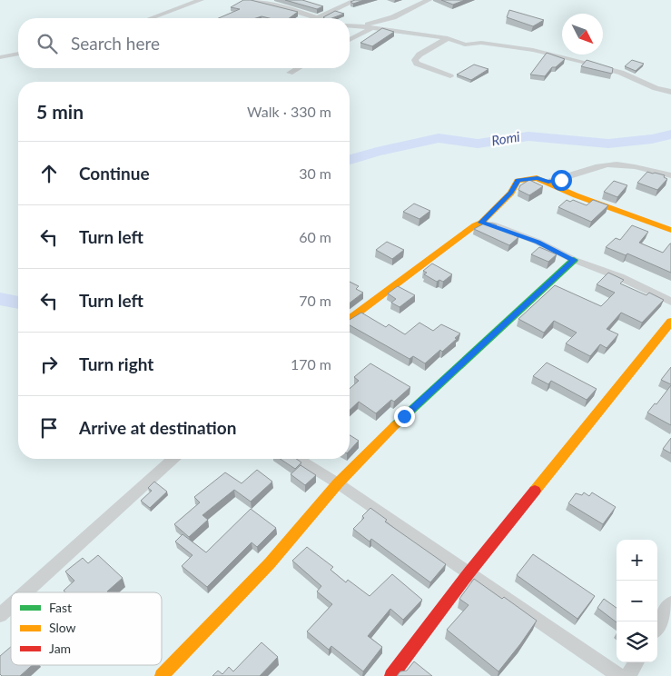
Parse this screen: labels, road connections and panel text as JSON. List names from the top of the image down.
{
  "water": ["Romi"],
  "legend": ["Fast", "Slow", "Jam"],
  "north": "bottom right",
  "page": {
    "search": "Search here",
    "heading": ["5 min", "Walk · 330 m"],
    "list": [
      ["Continue", "30 m"],
      ["Turn left", "60 m"],
      ["Turn left", "70 m"],
      ["Turn right", "170 m"],
      "Arrive at destination"
    ],
    "map_buttons": ["+", "−"]
  }
}
